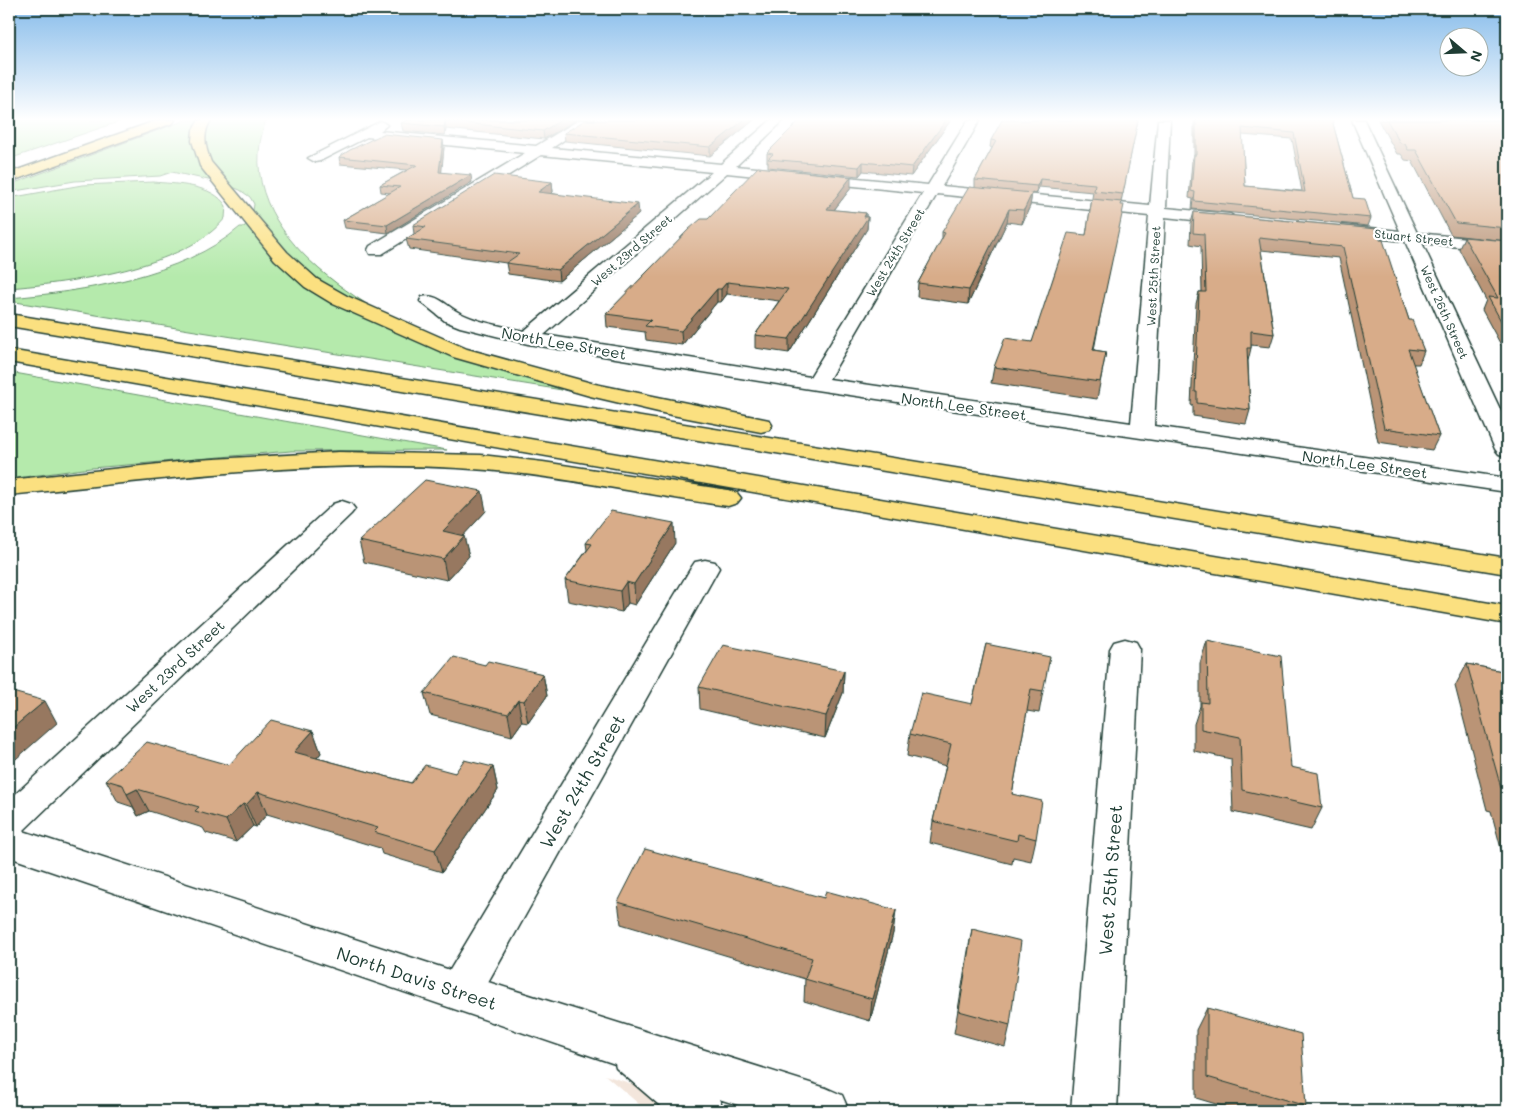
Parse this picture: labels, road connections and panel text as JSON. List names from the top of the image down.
{
  "streets": {
    "street": [
      "Stuart Street",
      "West 23rd Street",
      "West 24th Street",
      "West 25th Street",
      "West 26th Street",
      "North Lee Street",
      "North Davis Street"
    ]
  },
  "crossings": [
    ["Stuart Street", "West 26th Street"],
    ["West 23rd Street", "North Lee Street"],
    ["West 24th Street", "North Lee Street"],
    ["West 24th Street", "North Davis Street"],
    ["West 25th Street", "North Lee Street"]
  ],
  "north": "right"
}
